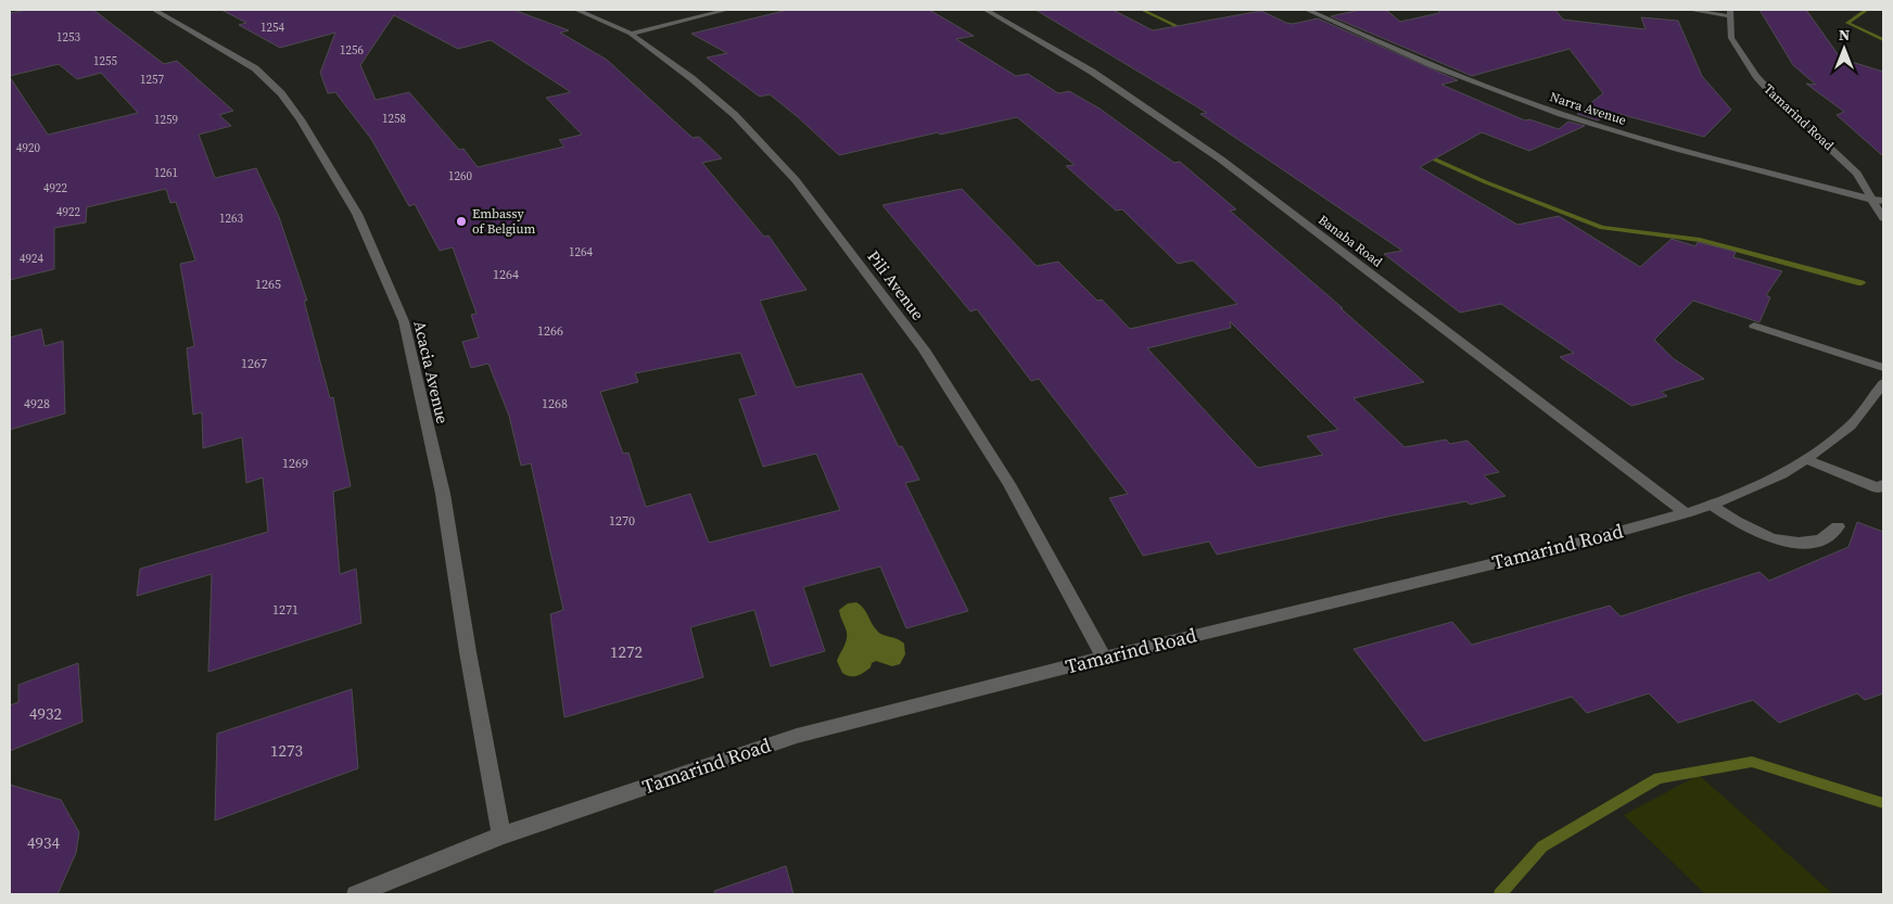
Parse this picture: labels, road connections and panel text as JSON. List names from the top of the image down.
{
  "streets": {
    "street": [
      "Narra Avenue",
      "Tamarind Road",
      "Banaba Road",
      "Pili Avenue",
      "Acacia Avenue"
    ]
  },
  "crossings": [
    ["Narra Avenue", "Tamarind Road"],
    ["Tamarind Road", "Banaba Road"],
    ["Tamarind Road", "Pili Avenue"],
    ["Tamarind Road", "Acacia Avenue"]
  ],
  "places": ["Embassy of Belgium"],
  "house_numbers": [
    "1254",
    "1253",
    "1256",
    "1255",
    "1257",
    "1258",
    "1259",
    "4920",
    "1261",
    "1260",
    "4922",
    "4922",
    "1263",
    "1264",
    "4924",
    "1264",
    "1265",
    "1266",
    "1267",
    "4928",
    "1268",
    "1269",
    "1270",
    "1271",
    "1272",
    "4932",
    "1273",
    "4934"
  ],
  "north": "top"
}
